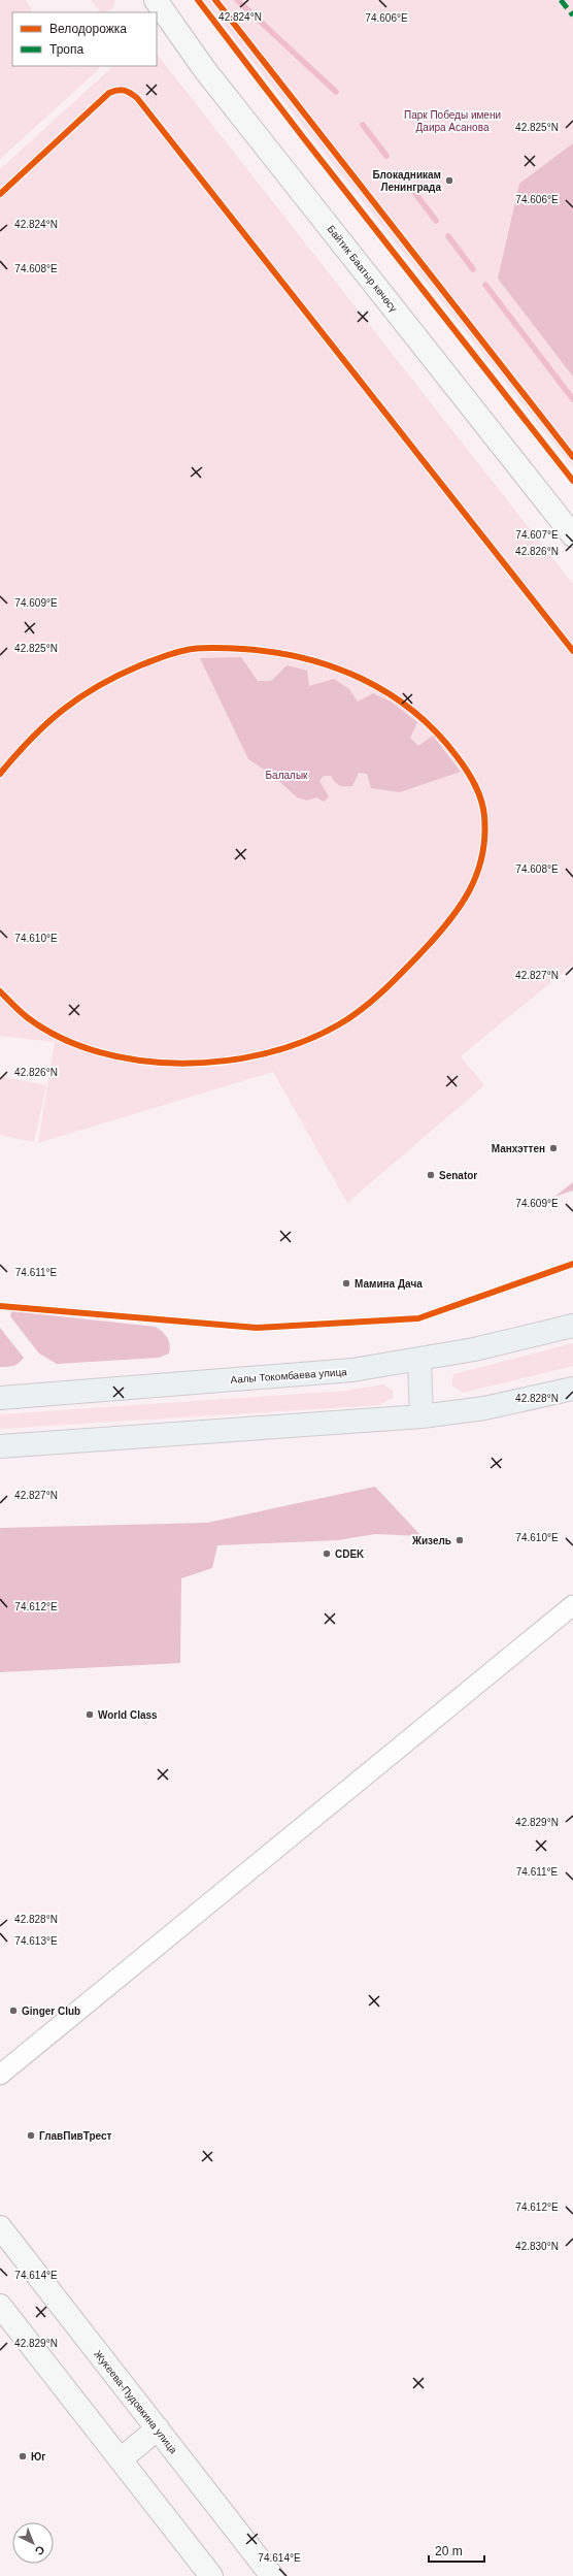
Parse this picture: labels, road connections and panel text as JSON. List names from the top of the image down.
{
  "streets": {
    "main road": ["Байтик Баатыр көчөсү", "Аалы Токомбаева улица", "Жукеева-Пудовкина улица"]
  },
  "parks": ["Парк Победы имени Даира Асанова", "Балалык"],
  "places": [
    "Блокадникам Ленинграда",
    "Манхэттен",
    "Senator",
    "Мамина Дача",
    "Жизель",
    "CDEK",
    "World Class",
    "Ginger Club",
    "ГлавПивТрест",
    "Юг"
  ],
  "legend": ["Велодорожка", "Тропа"],
  "scale_bar": "20 m",
  "north": "bottom right",
  "coordinates": [
    "42.824°N",
    "74.606°E",
    "42.825°N",
    "74.608°E",
    "74.607°E",
    "42.826°N",
    "74.609°E",
    "74.610°E",
    "42.827°N",
    "74.611°E",
    "42.828°N",
    "74.612°E",
    "42.829°N",
    "74.613°E",
    "42.830°N",
    "74.614°E"
  ]
}
